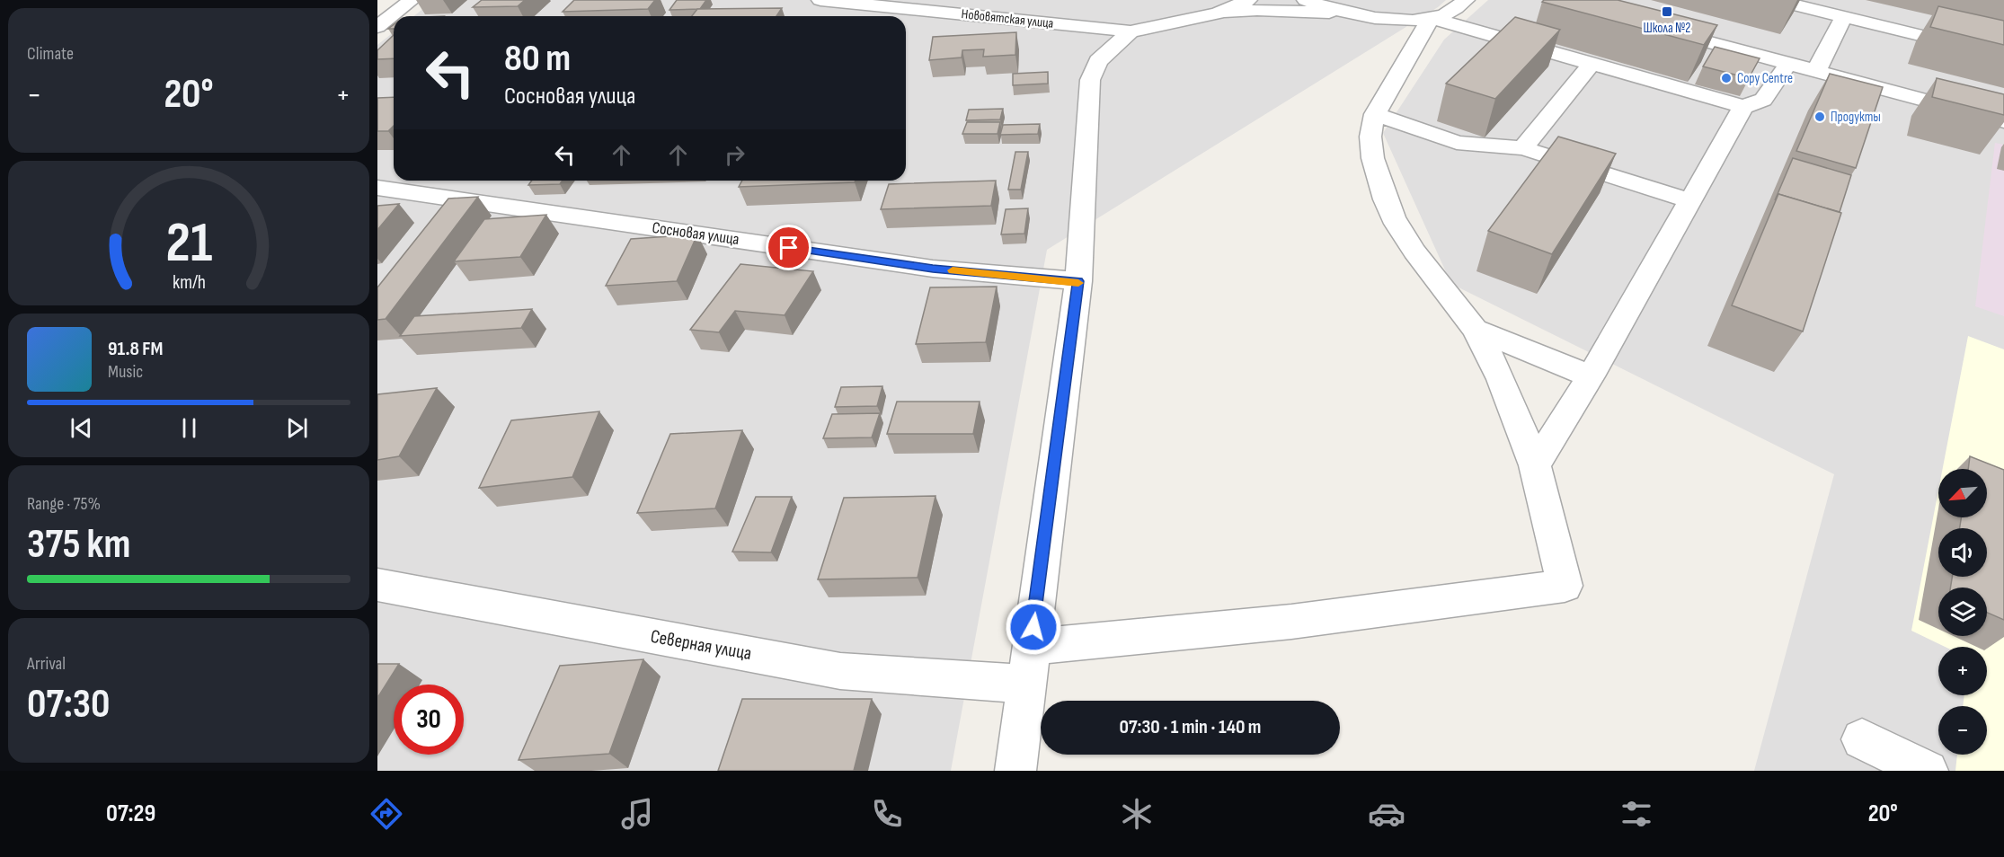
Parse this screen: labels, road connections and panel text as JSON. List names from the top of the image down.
{
  "streets": {
    "street": ["Нововятская улица", "Сосновая улица", "Северная улица"]
  },
  "places": {
    "transit": ["Школа №2"],
    "other": ["Copy Centre", "Продукты"]
  },
  "north": "bottom left",
  "page": {
    "tile": [
      "Climate",
      ["Range · 75%", "375 km"],
      ["Arrival", "07:30"]
    ],
    "turn": ["80 m", "Сосновая улица"],
    "heat": ["−", "20°", "+"],
    "song": ["91.8 FM", "Music"],
    "map_buttons": ["+", "−"],
    "limit": "30",
    "trip": "07:30 · 1 min · 140 m",
    "tabs": ["07:29", "20°"],
    "gauge": ["21", "km/h"]
  }
}
